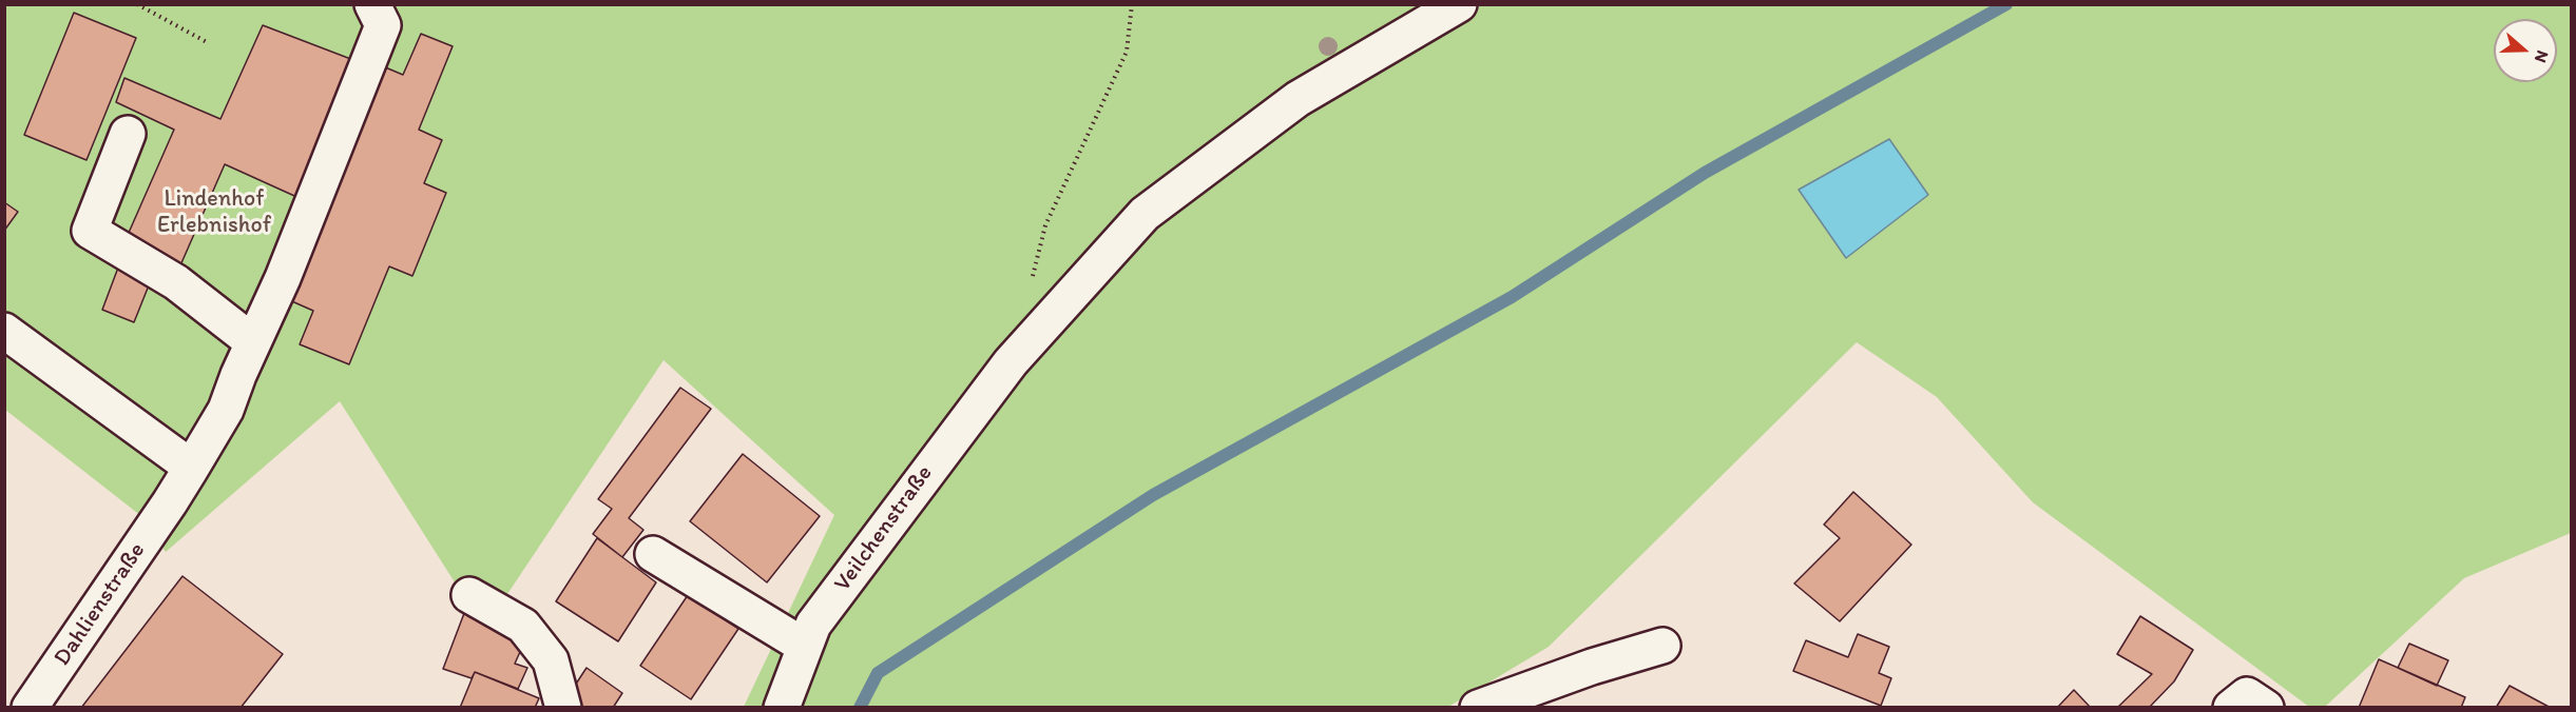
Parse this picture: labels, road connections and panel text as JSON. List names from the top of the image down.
{
  "streets": {
    "street": ["Veilchenstraße", "Dahlienstraße"]
  },
  "parks": ["Lindenhof Erlebnishof"],
  "north": "right"
}
